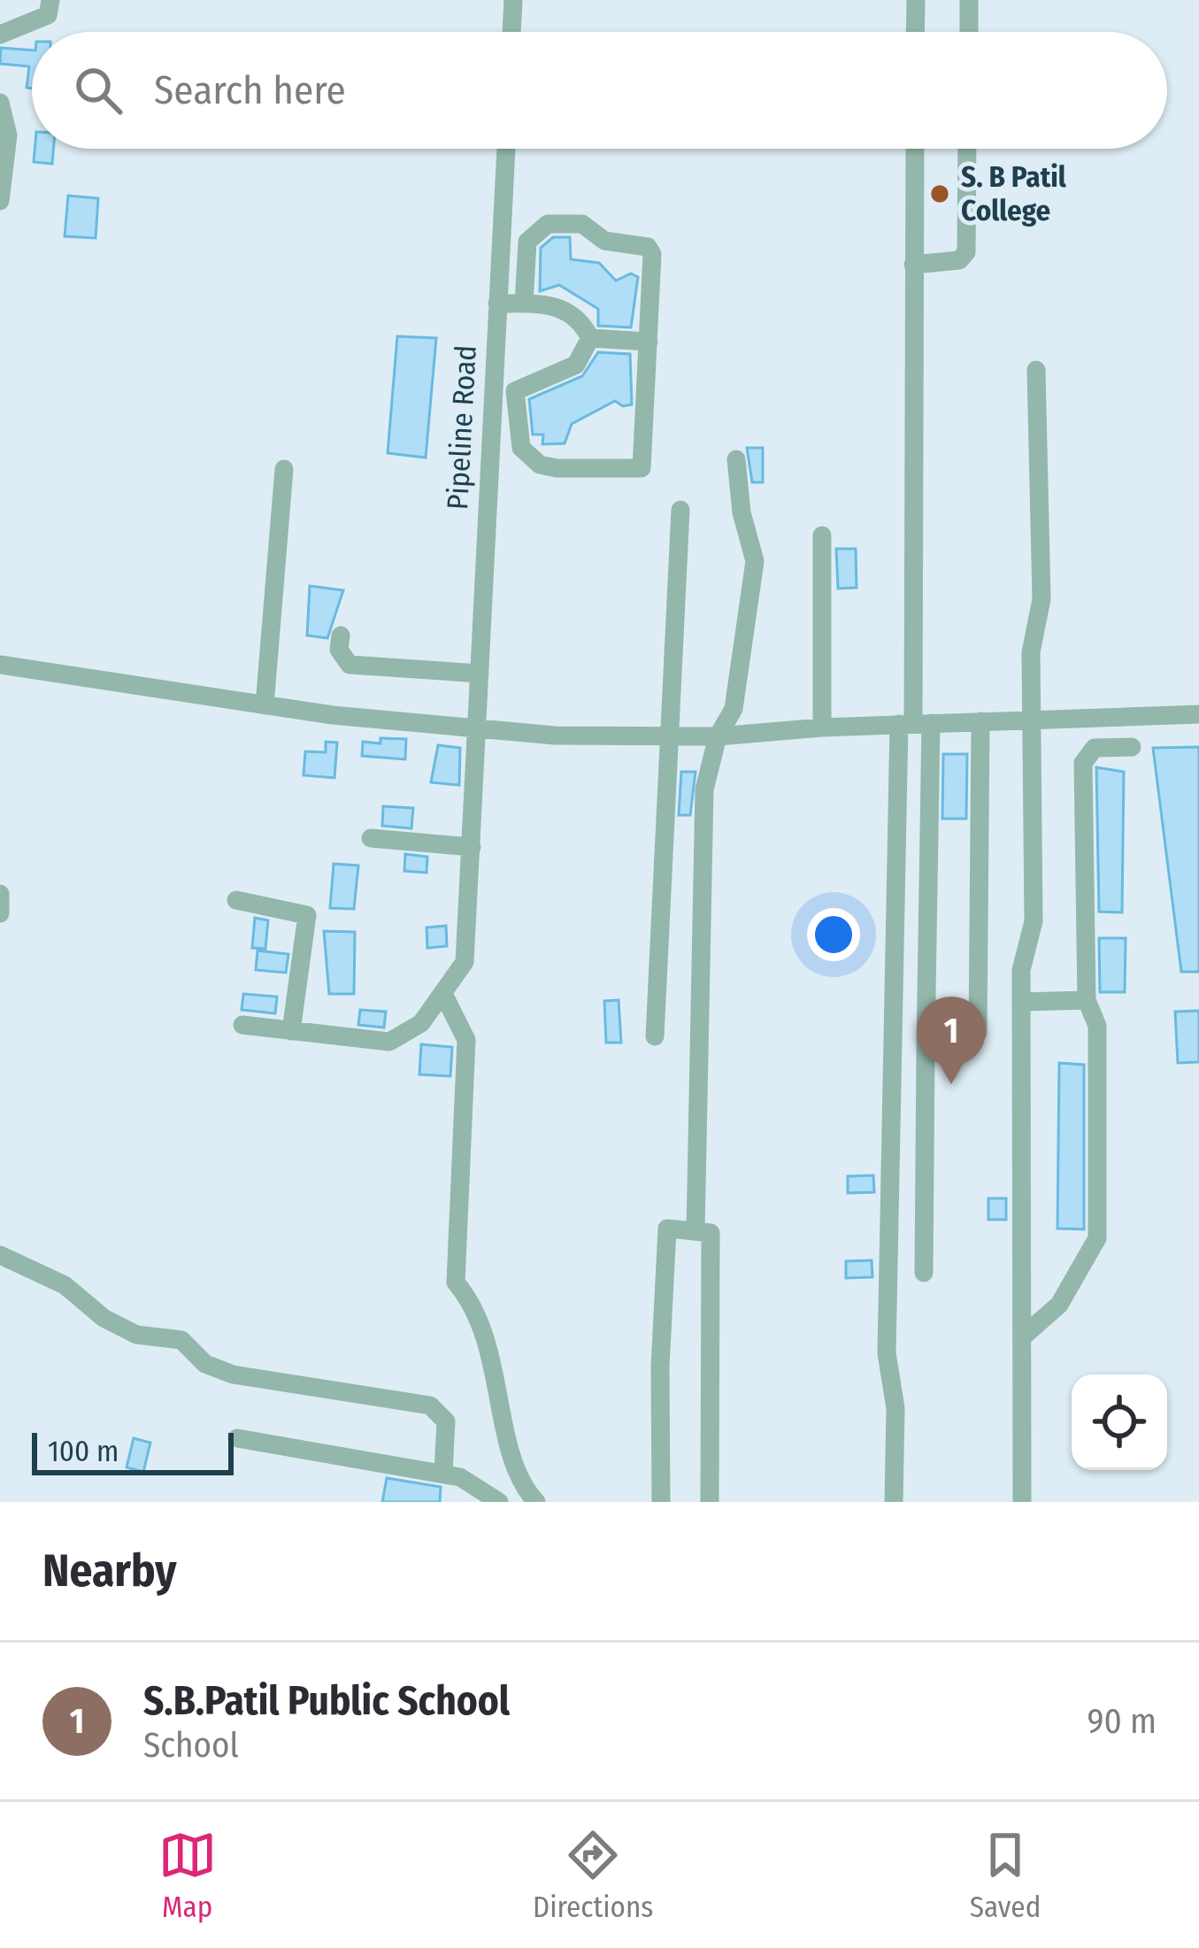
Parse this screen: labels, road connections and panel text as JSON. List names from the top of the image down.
{
  "streets": {
    "street": ["Pipeline Road"]
  },
  "places": ["S. B Patil College"],
  "scale_bar": "100 m",
  "page": {
    "search": "Search here",
    "pins": "1",
    "scale": "100 m",
    "heading": "Nearby",
    "list": [
      {
        "mark": "1",
        "name": "S.B.Patil Public School",
        "note": "School",
        "value": "90 m"
      }
    ],
    "nav": ["Map", "Directions", "Saved"]
  }
}
